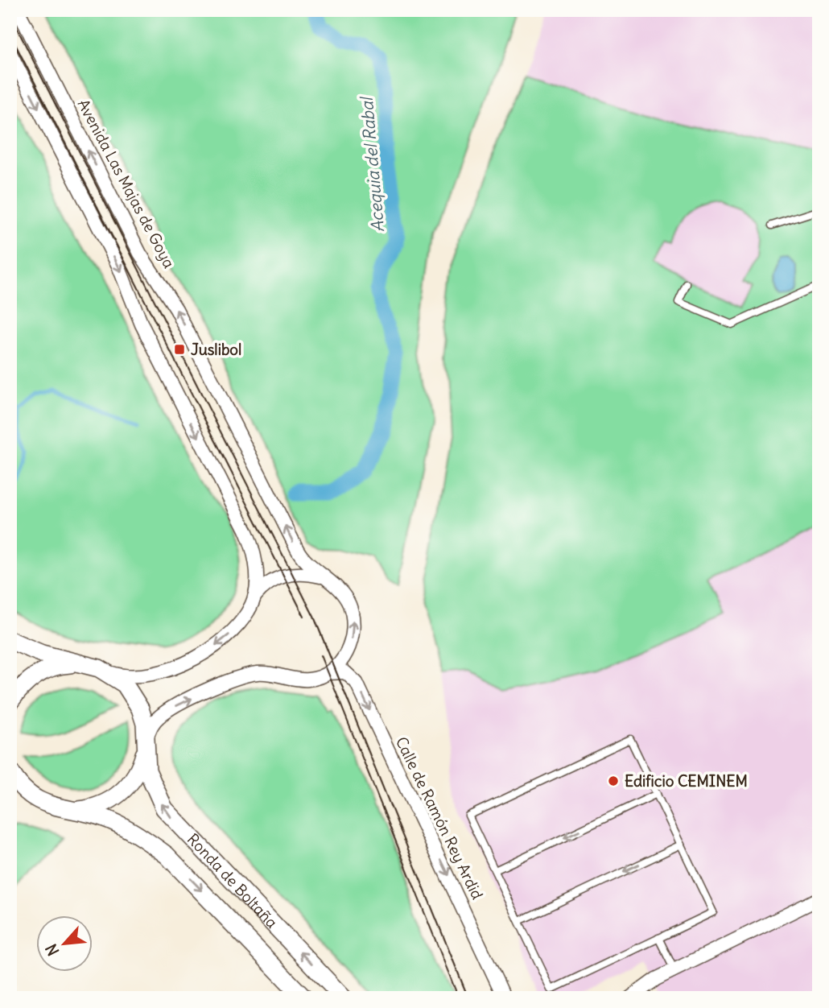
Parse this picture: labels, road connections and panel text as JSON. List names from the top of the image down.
{
  "streets": {
    "main road": ["Ronda de Boltaña"],
    "street": ["Avenida Las Majas de Goya", "Calle de Ramón Rey Ardid"]
  },
  "crossings": [
    ["Avenida Las Majas de Goya", "Calle de Ramón Rey Ardid"]
  ],
  "one_way": ["Calle de Ramón Rey Ardid"],
  "water": ["Acequia del Rabal"],
  "places": {
    "transit": ["Juslibol"],
    "other": ["Edificio CEMINEM"]
  },
  "north": "bottom left"
}
